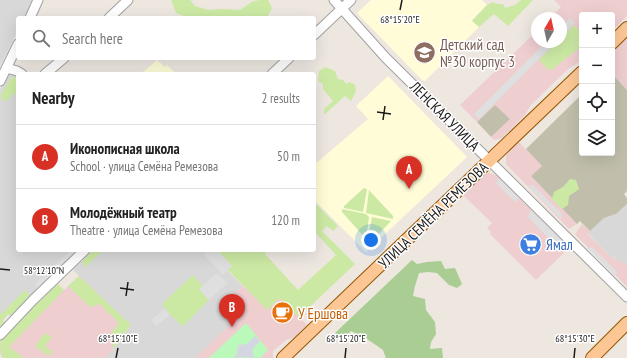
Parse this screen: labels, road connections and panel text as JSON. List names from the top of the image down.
{
  "streets": {
    "main road": ["УЛИЦА СЕМЁНА РЕМЕЗОВА"],
    "street": ["ЛЕНСКАЯ УЛИЦА"]
  },
  "crossings": [
    ["ЛЕНСКАЯ УЛИЦА", "УЛИЦА СЕМЁНА РЕМЕЗОВА"]
  ],
  "places": {
    "school or university": ["Детский сад №30 корпус 3"],
    "supermarket": ["Ямал"],
    "cafe": ["У Ершова"]
  },
  "north": "top",
  "page": {
    "map_buttons": ["+", "−"],
    "search": "Search here",
    "heading": ["Nearby", "2 results"],
    "list": [
      {
        "mark": "A",
        "name": "Иконописная школа",
        "note": "School · улица Семёна Ремезова",
        "value": "50 m"
      },
      {
        "mark": "B",
        "name": "Молодёжный театр",
        "note": "Theatre · улица Семёна Ремезова",
        "value": "120 m"
      }
    ],
    "pins": ["A", "B"]
  },
  "coordinates": [
    "68°15'20\"E",
    "58°12'10\"N",
    "68°15'10\"E",
    "68°15'30\"E"
  ]
}
